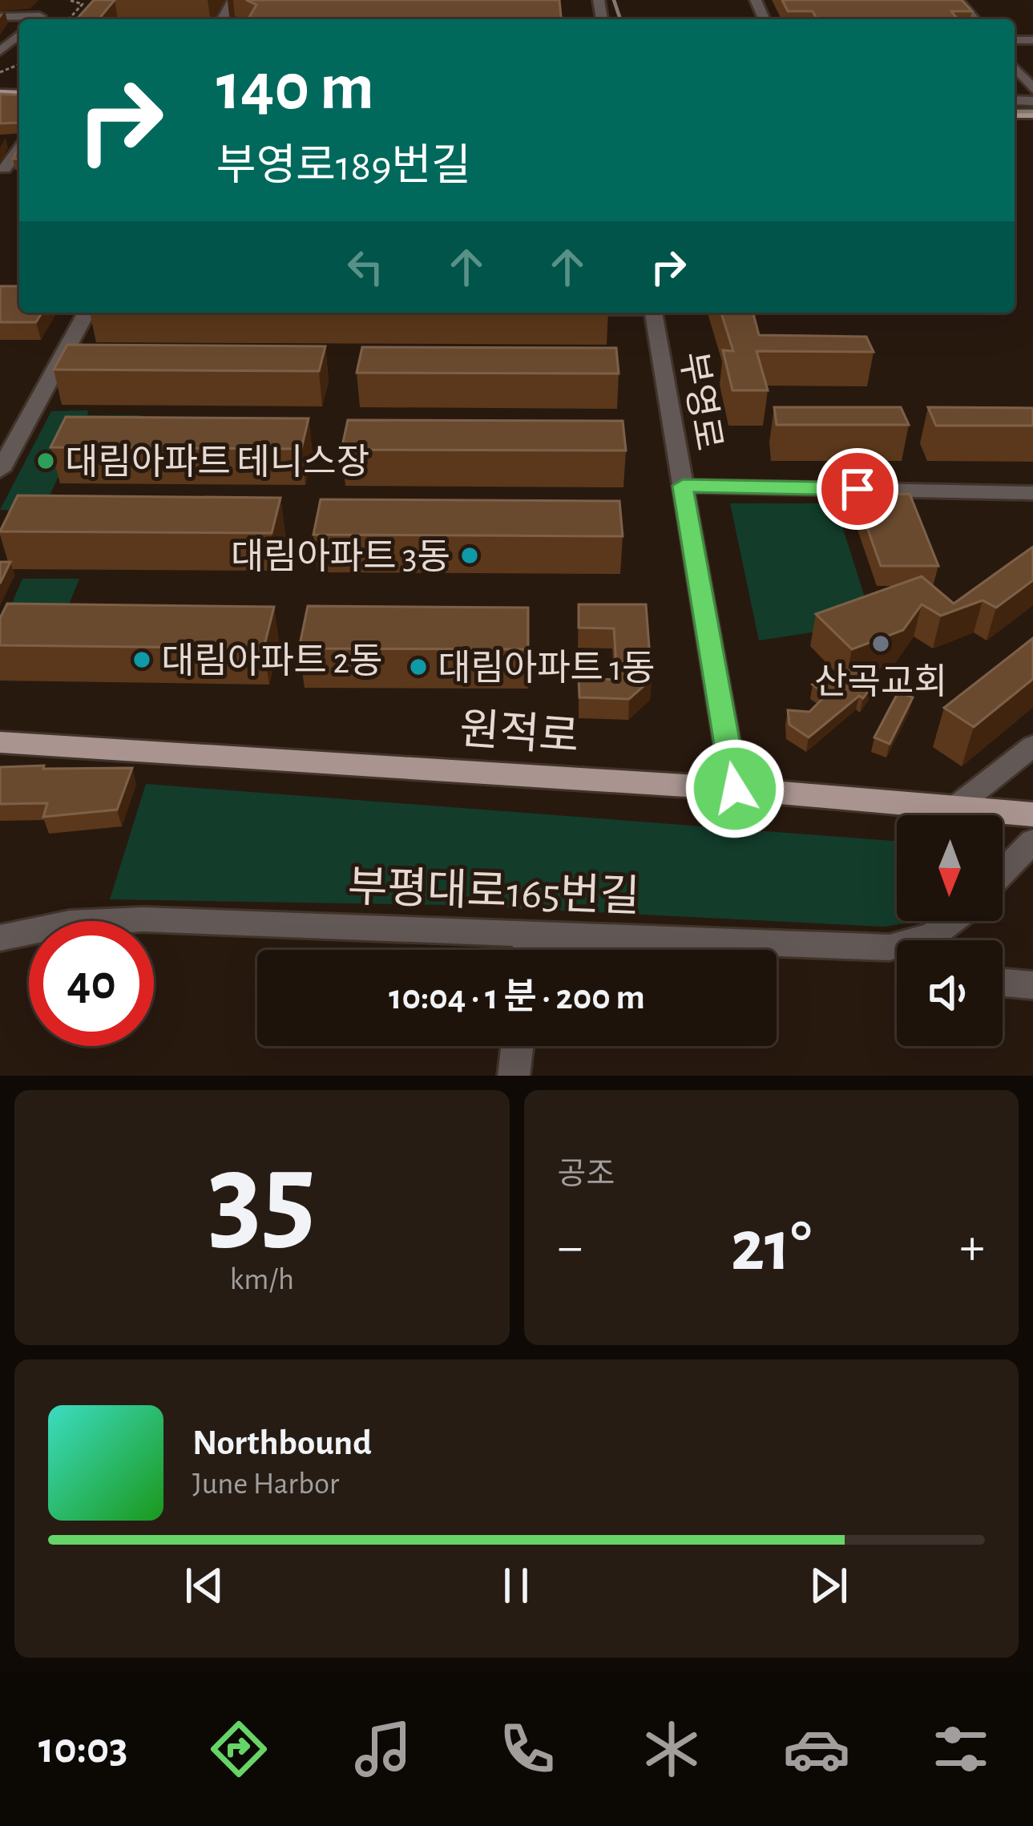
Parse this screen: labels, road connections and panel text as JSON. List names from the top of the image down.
{
  "streets": {
    "main road": ["원적로"],
    "street": ["부영로", "부평대로165번길"]
  },
  "crossings": [
    ["부영로", "원적로"]
  ],
  "places": [
    "대림아파트 테니스장",
    "대림아파트 3동",
    "산곡교회",
    "대림아파트 2동",
    "대림아파트 1동"
  ],
  "north": "bottom",
  "page": {
    "turn": ["140 m", "부영로189번길"],
    "limit": "40",
    "trip": "10:04 · 1 분 · 200 m",
    "tile": [
      ["35", "km/h"],
      "공조"
    ],
    "heat": ["−", "21°", "+"],
    "song": ["Northbound", "June Harbor"],
    "tabs": "10:03"
  }
}
